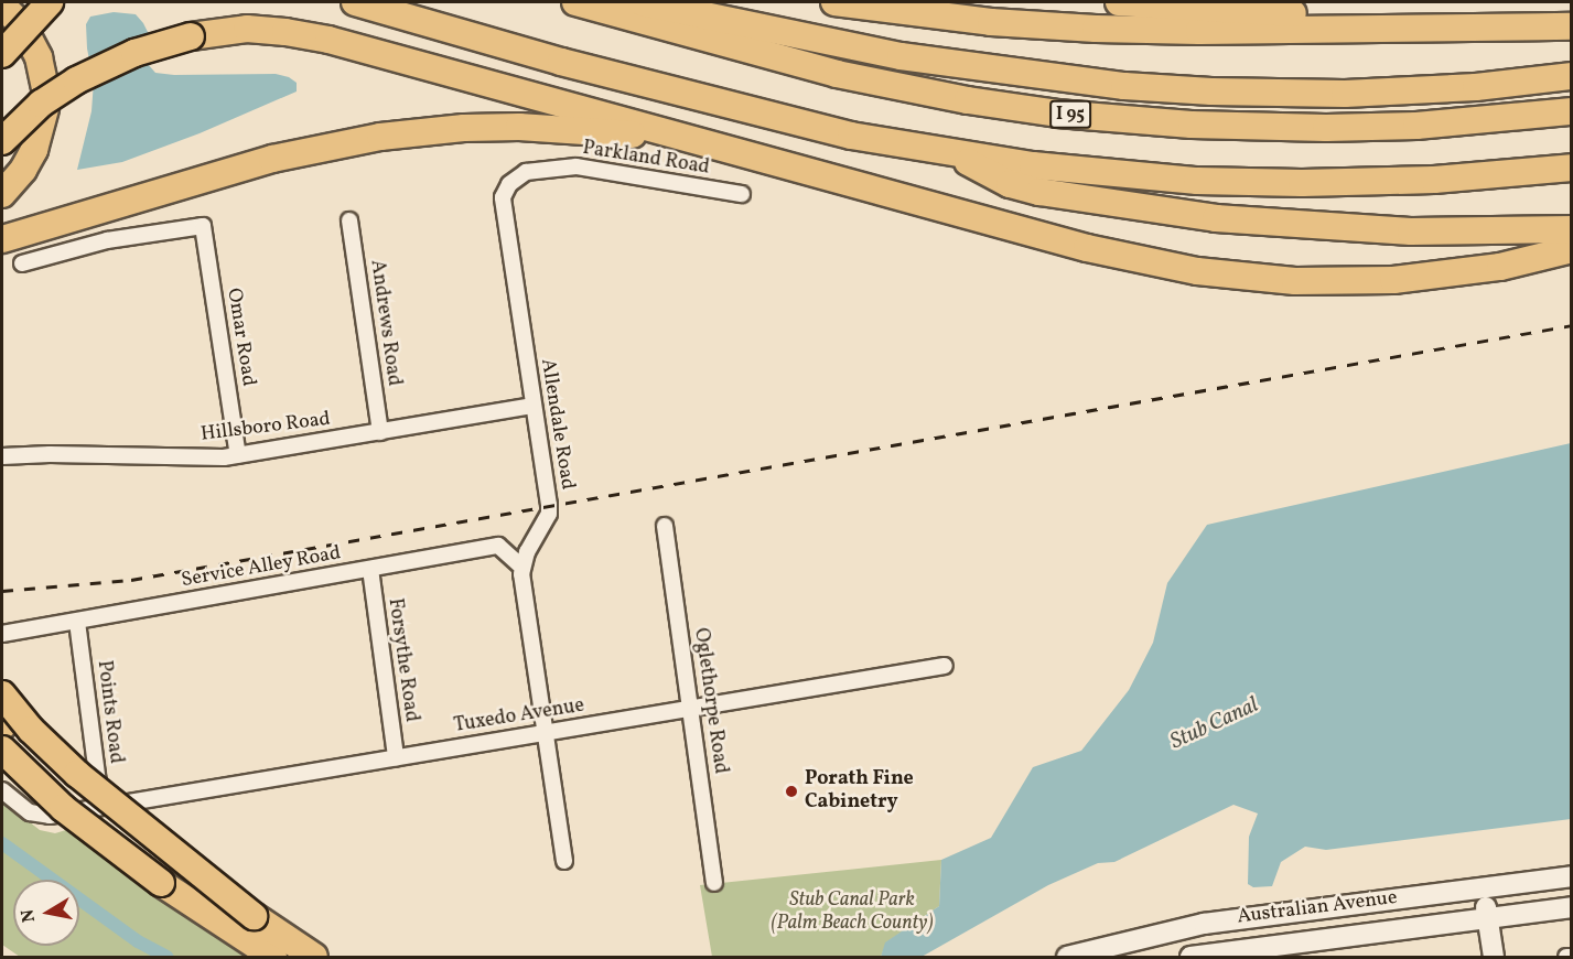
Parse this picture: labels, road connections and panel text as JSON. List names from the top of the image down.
{
  "streets": {
    "highway": ["I 95"],
    "main road": ["Australian Avenue"],
    "street": [
      "Parkland Road",
      "Andrews Road",
      "Omar Road",
      "Allendale Road",
      "Hillsboro Road",
      "Service Alley Road",
      "Forsythe Road",
      "Oglethorpe Road",
      "Points Road",
      "Tuxedo Avenue"
    ]
  },
  "crossings": [
    ["Parkland Road", "Allendale Road"],
    ["Andrews Road", "Hillsboro Road"],
    ["Omar Road", "Hillsboro Road"],
    ["Allendale Road", "Hillsboro Road"],
    ["Allendale Road", "Service Alley Road"],
    ["Service Alley Road", "Forsythe Road"],
    ["Service Alley Road", "Points Road"],
    ["Forsythe Road", "Tuxedo Avenue"],
    ["Oglethorpe Road", "Tuxedo Avenue"],
    ["Points Road", "Tuxedo Avenue"]
  ],
  "water": ["Stub Canal"],
  "parks": ["Stub Canal Park (Palm Beach County)"],
  "places": ["Porath Fine Cabinetry"],
  "north": "left"
}
